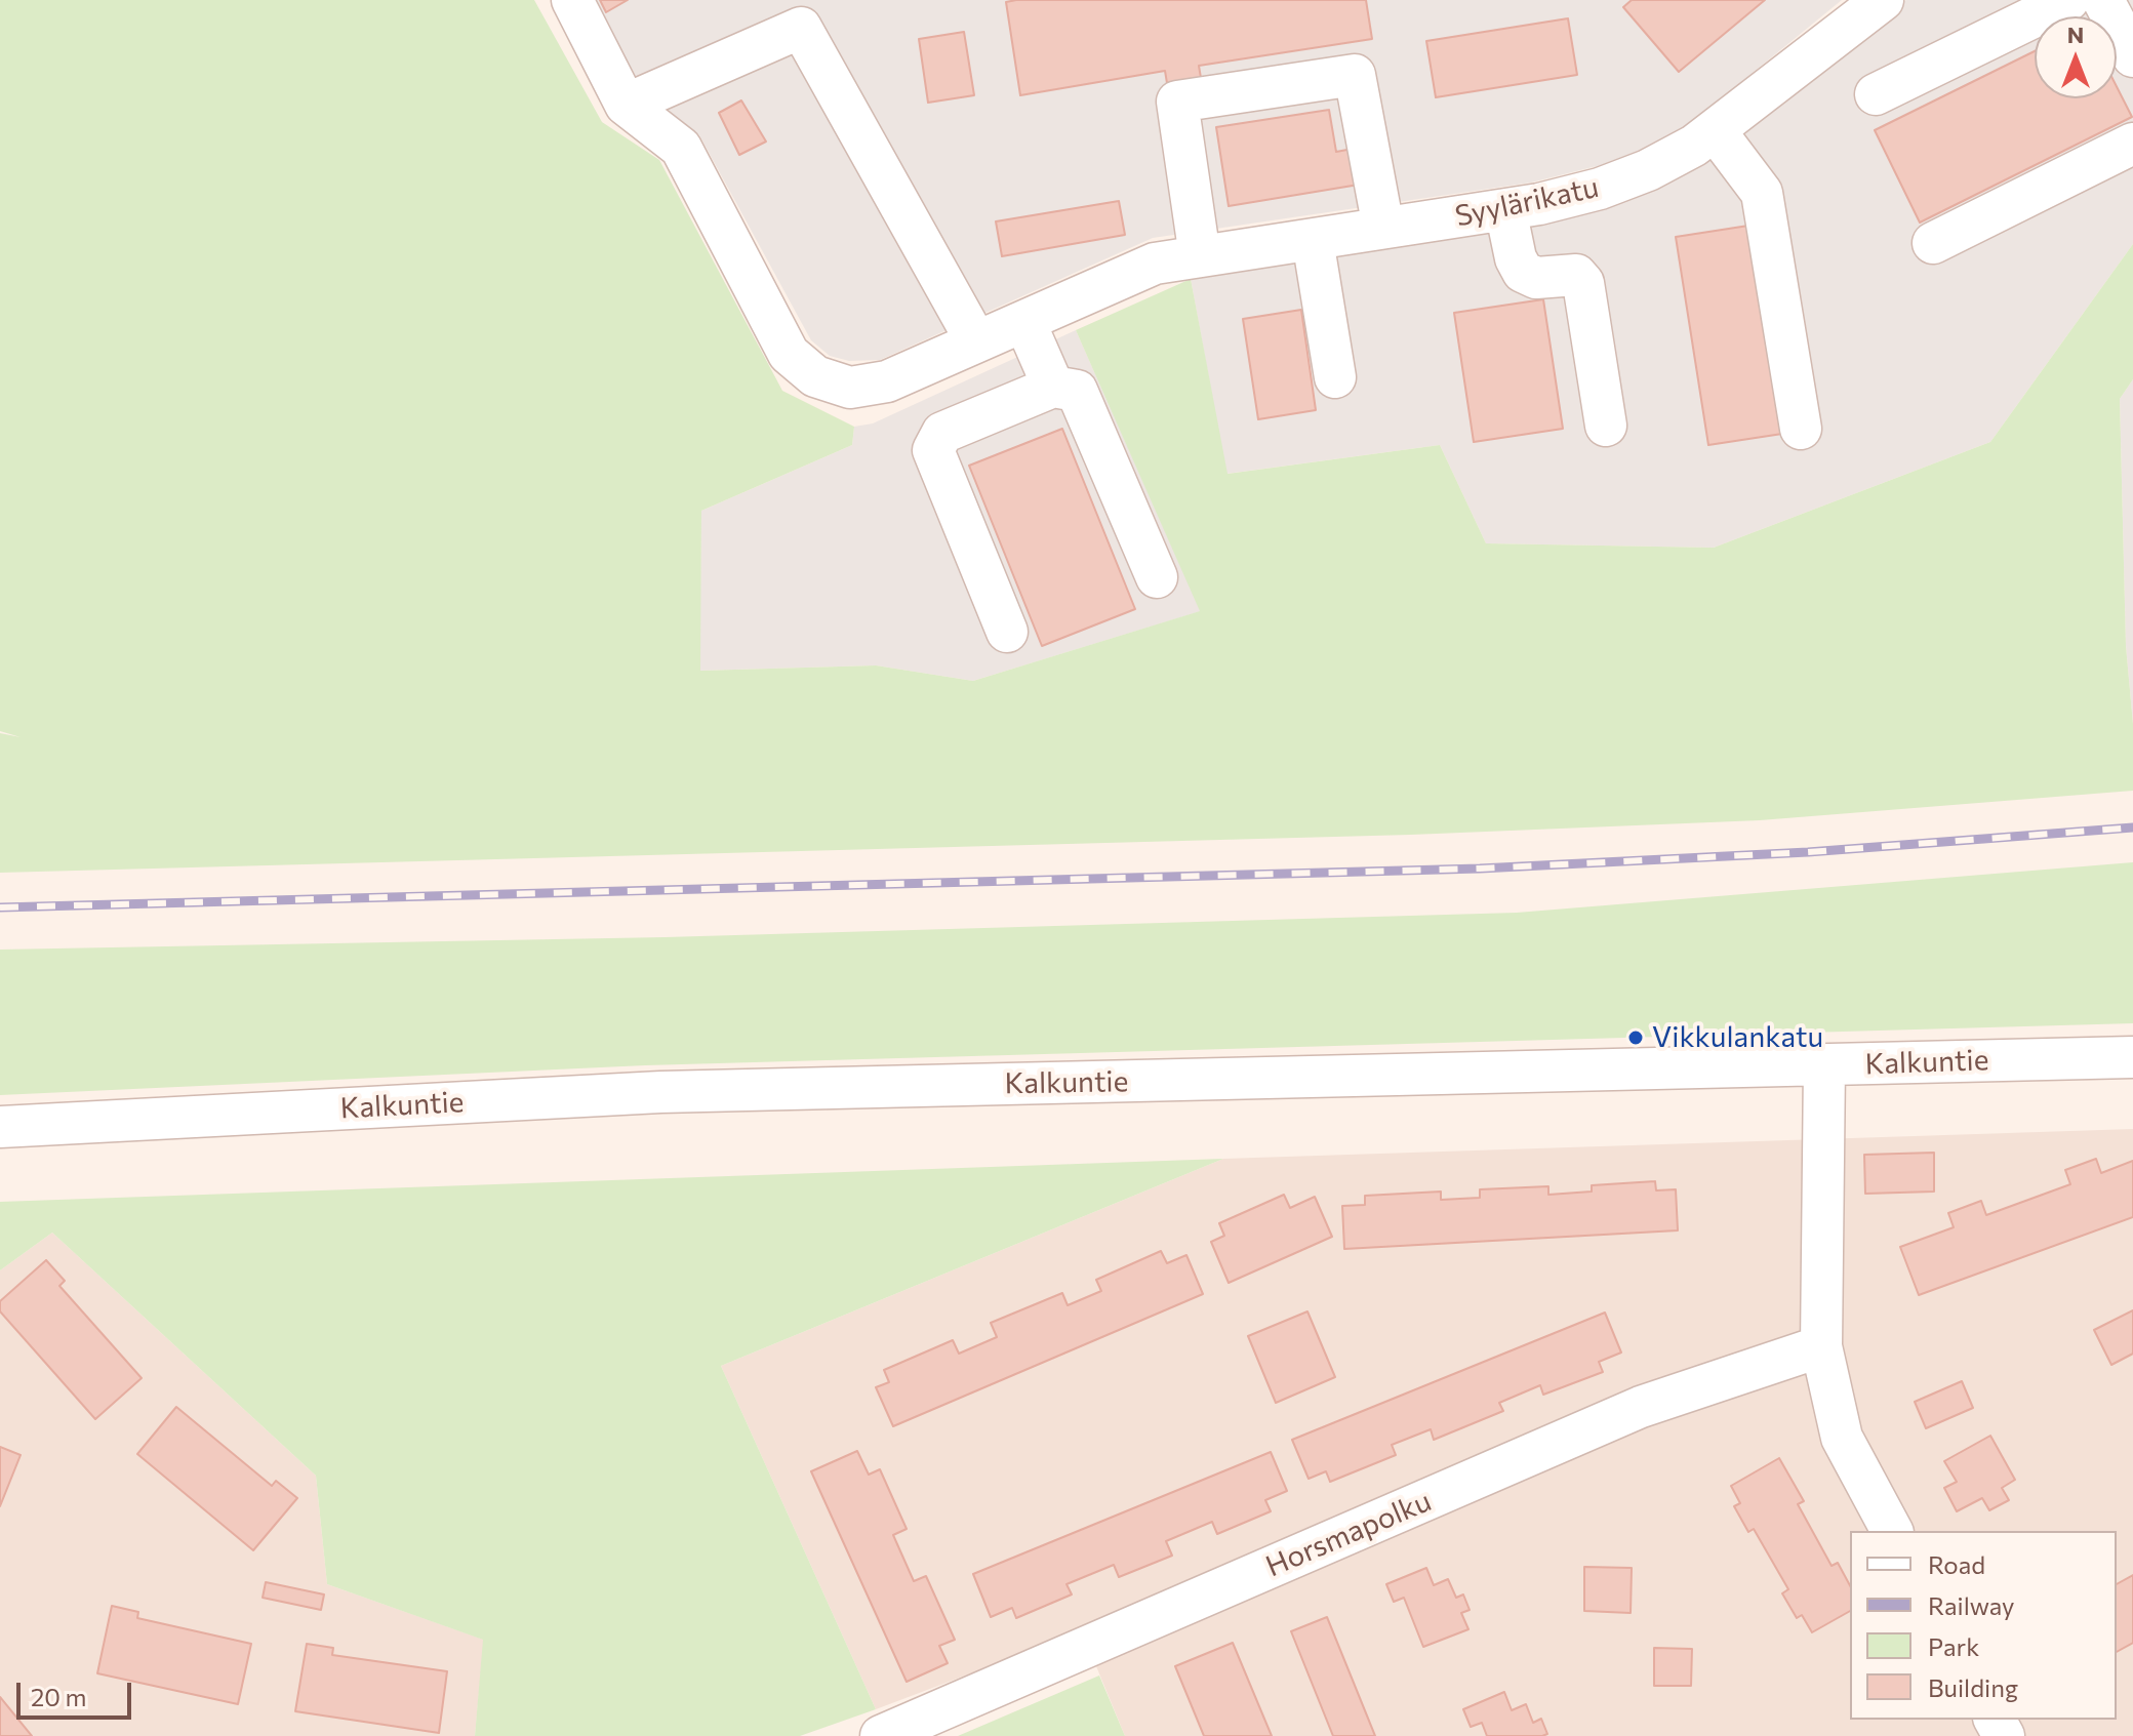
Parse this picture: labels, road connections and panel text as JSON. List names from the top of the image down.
{
  "streets": {
    "street": ["Syylärikatu", "Kalkuntie", "Horsmapolku"]
  },
  "places": ["Vikkulankatu"],
  "legend": [
    "Road",
    "Railway",
    "Park",
    "Building"
  ],
  "scale_bar": "20 m",
  "north": "top"
}
